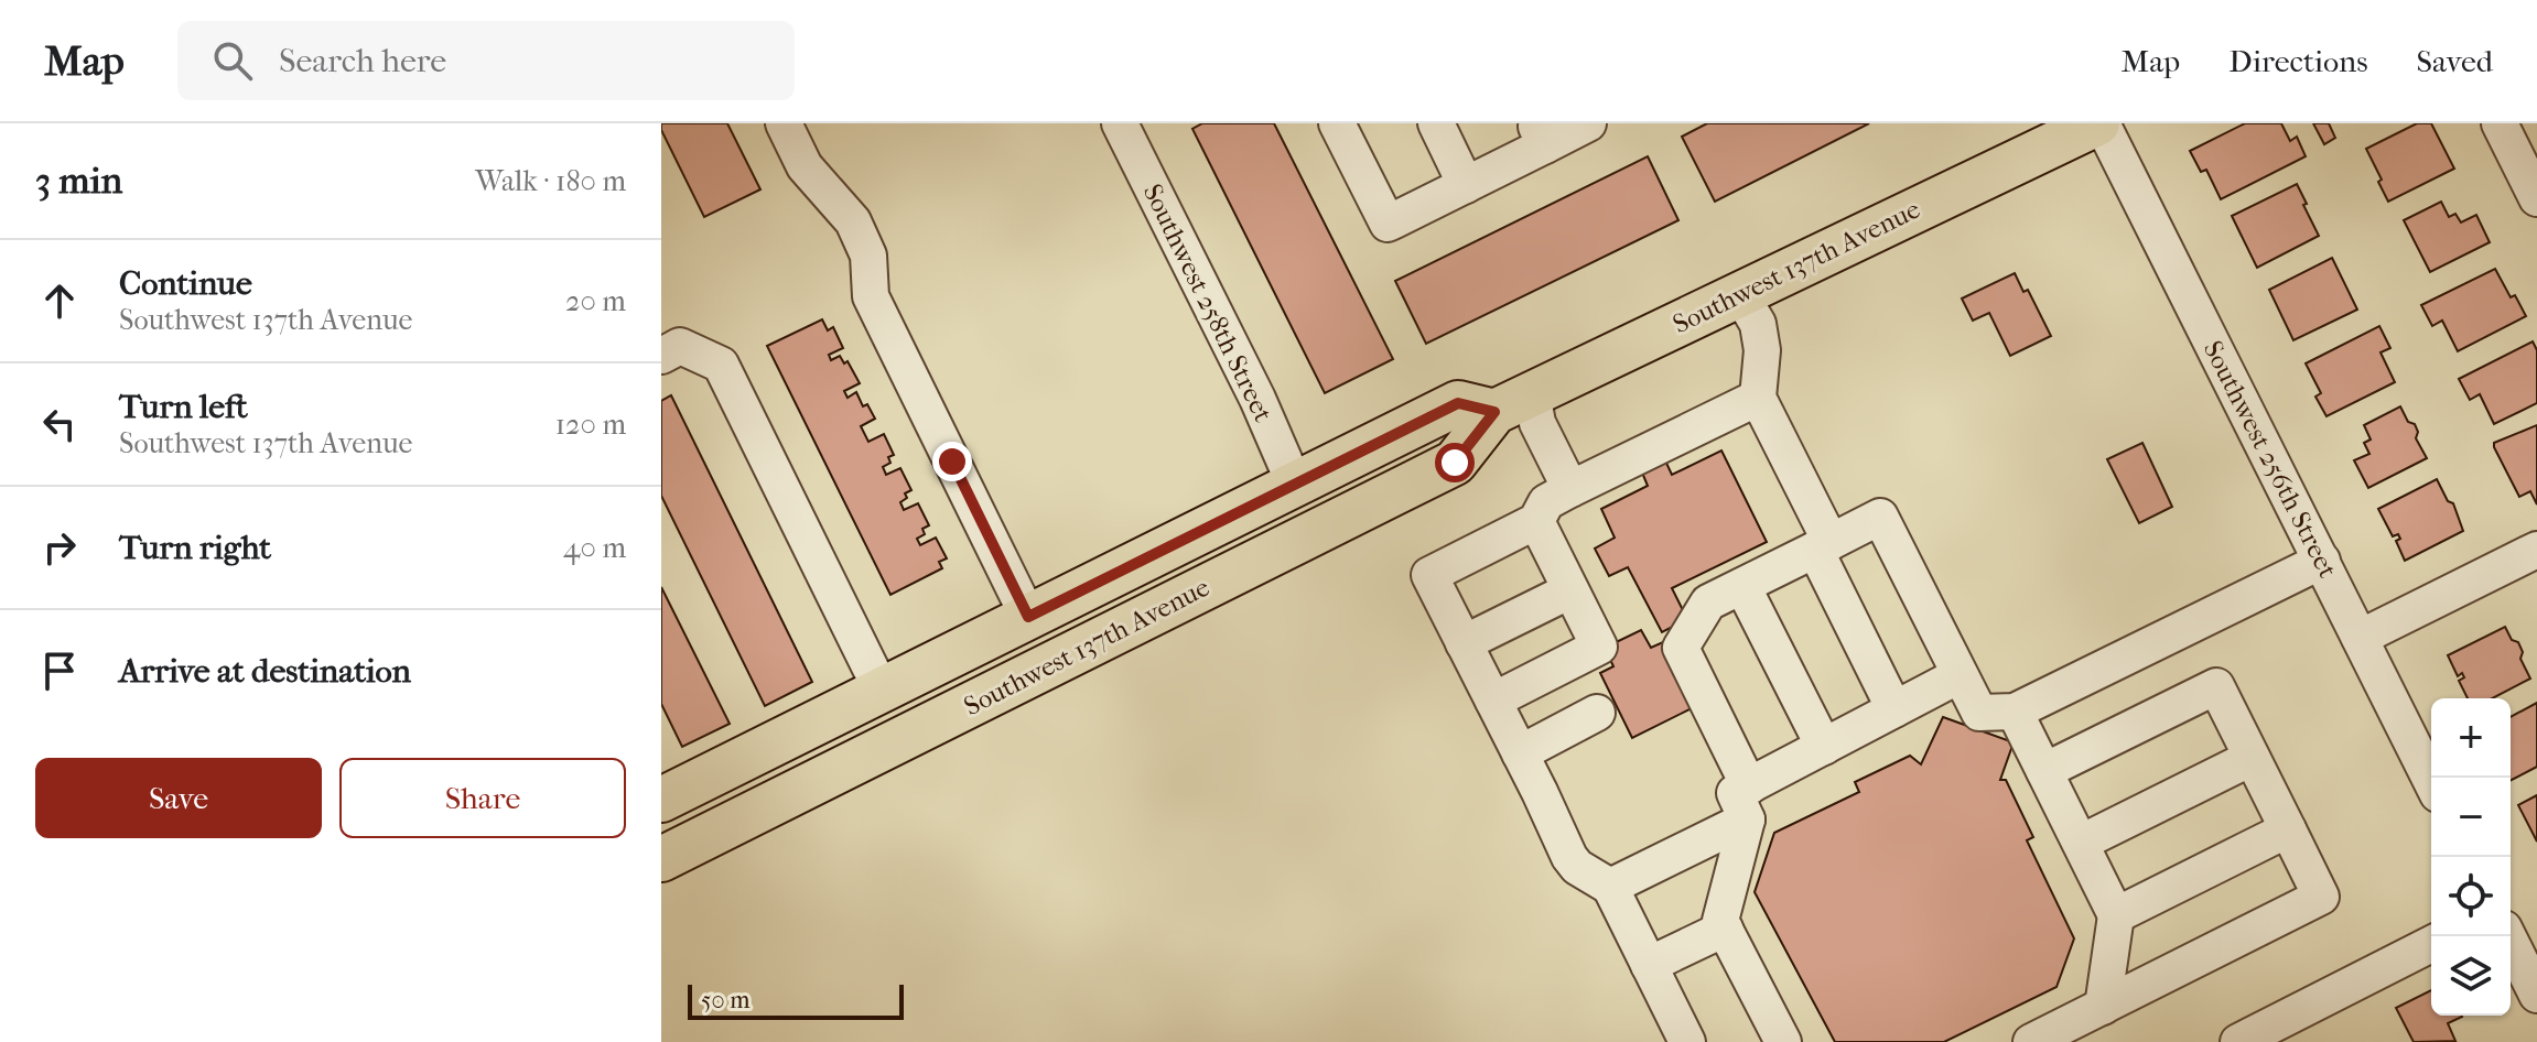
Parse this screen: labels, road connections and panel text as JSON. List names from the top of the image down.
{
  "streets": {
    "main road": ["Southwest 137th Avenue"],
    "street": ["Southwest 258th Street", "Southwest 256th Street"]
  },
  "crossings": [
    ["Southwest 137th Avenue", "Southwest 258th Street"],
    ["Southwest 137th Avenue", "Southwest 256th Street"]
  ],
  "scale_bar": "50 m",
  "page": {
    "header": "Map",
    "search": "Search here",
    "nav": ["Map", "Directions", "Saved"],
    "heading": ["3 min", "Walk · 180 m"],
    "list": [
      ["Continue", "Southwest 137th Avenue", "20 m"],
      ["Turn left", "Southwest 137th Avenue", "120 m"],
      ["Turn right", "40 m"],
      "Arrive at destination"
    ],
    "map_buttons": ["+", "−"],
    "buttons": ["Save", "Share"],
    "scale": "50 m"
  }
}
